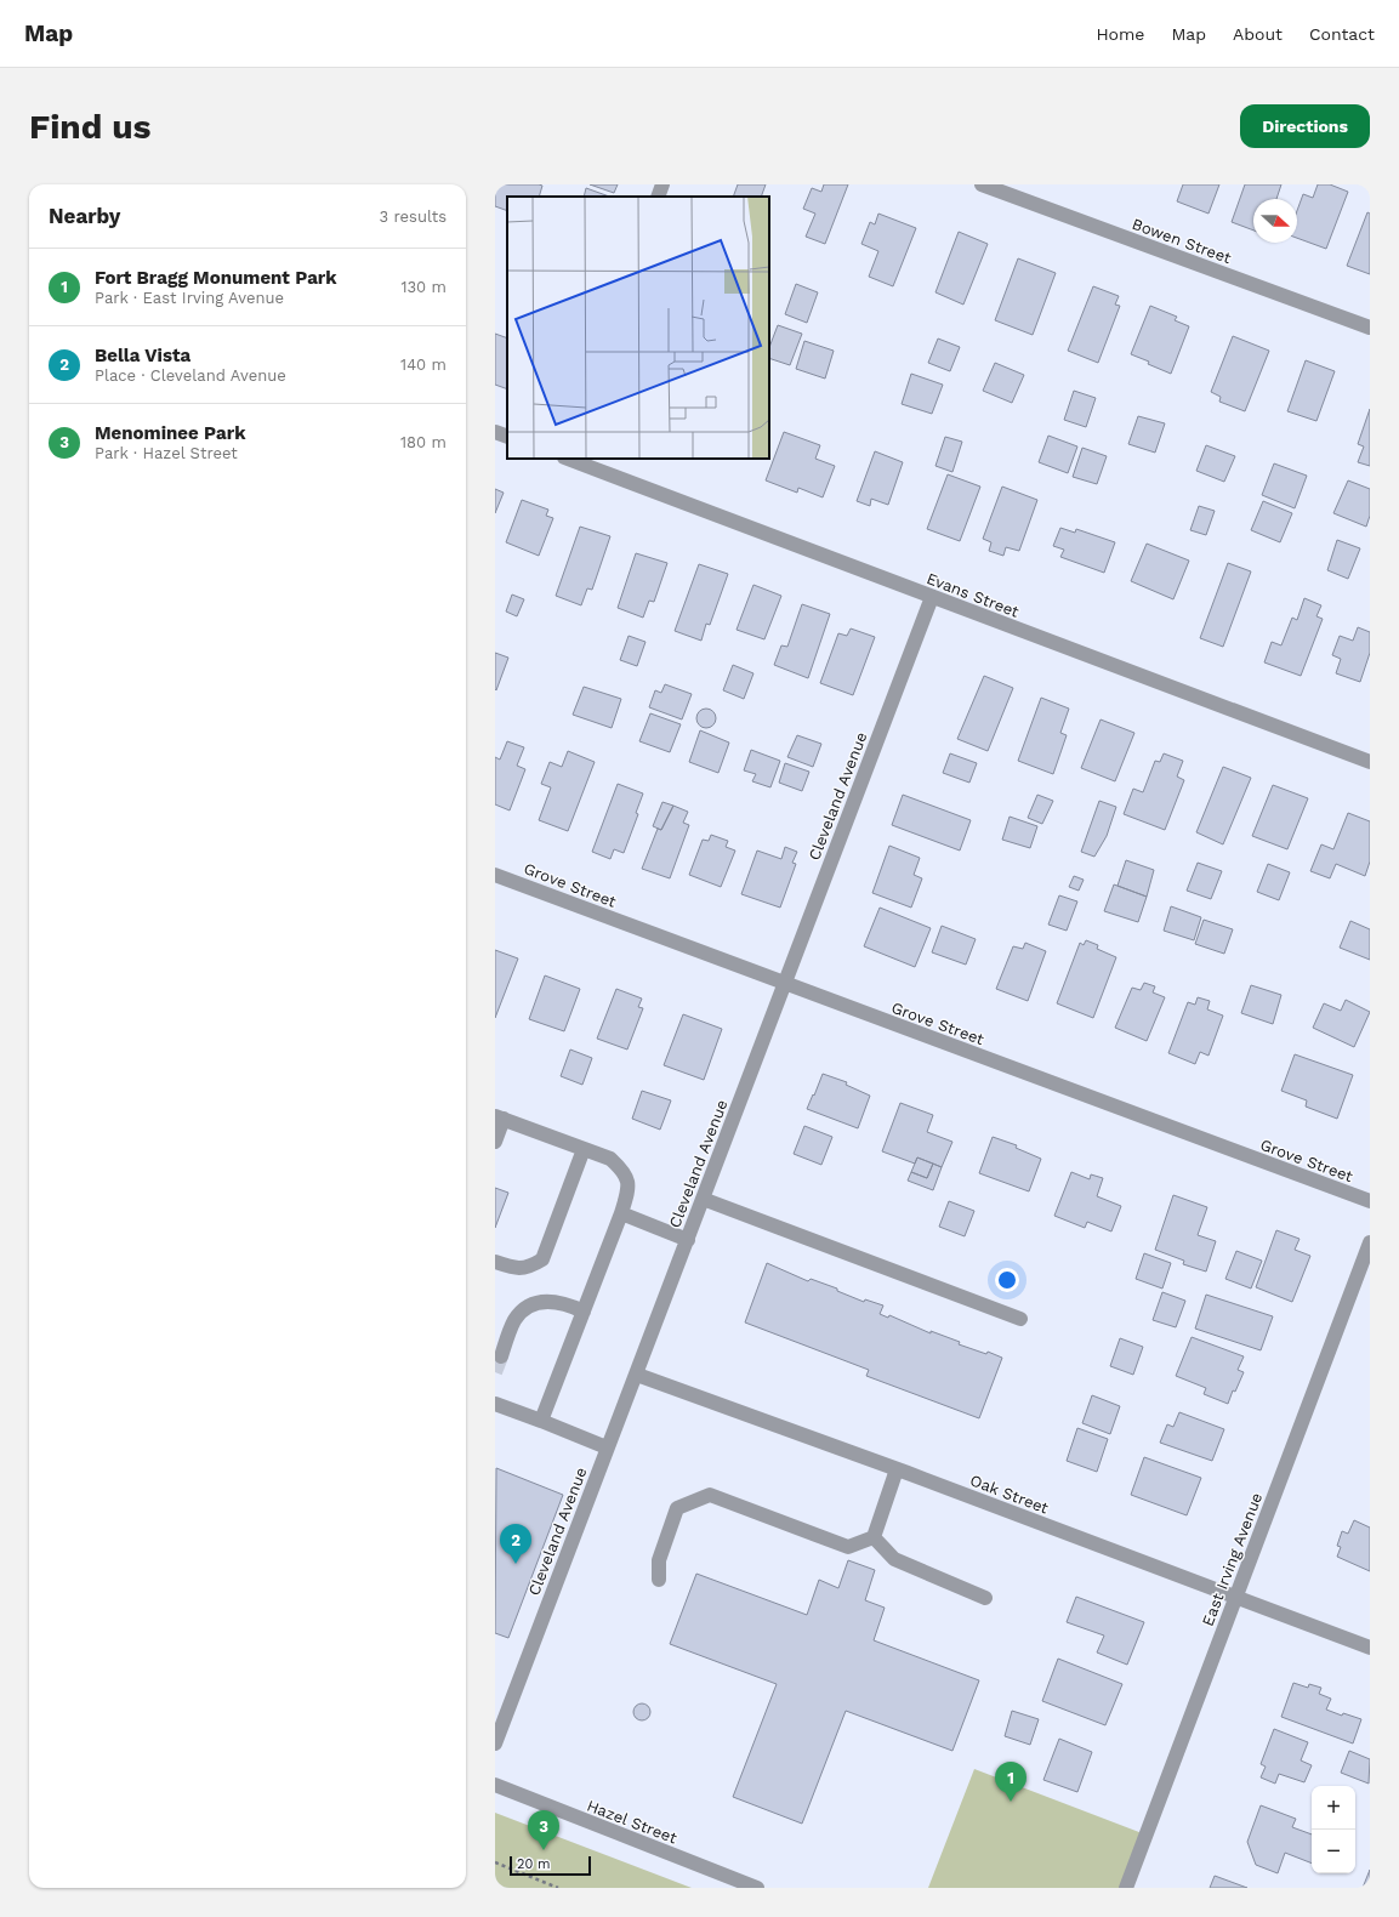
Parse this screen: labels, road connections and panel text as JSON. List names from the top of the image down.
{
  "streets": {
    "street": [
      "Bowen Street",
      "Evans Street",
      "Cleveland Avenue",
      "Grove Street",
      "Oak Street",
      "East Irving Avenue",
      "Hazel Street"
    ]
  },
  "crossings": [
    ["Evans Street", "Cleveland Avenue"],
    ["Cleveland Avenue", "Grove Street"],
    ["Cleveland Avenue", "Oak Street"],
    ["Oak Street", "East Irving Avenue"]
  ],
  "scale_bar": "20 m",
  "north": "right",
  "page": {
    "header": "Map",
    "nav": [
      "Home",
      "Map",
      "About",
      "Contact"
    ],
    "buttons": "Directions",
    "title": "Find us",
    "heading": ["Nearby", "3 results"],
    "list": [
      {
        "mark": "1",
        "name": "Fort Bragg Monument Park",
        "note": "Park · East Irving Avenue",
        "value": "130 m"
      },
      {
        "mark": "2",
        "name": "Bella Vista",
        "note": "Place · Cleveland Avenue",
        "value": "140 m"
      },
      {
        "mark": "3",
        "name": "Menominee Park",
        "note": "Park · Hazel Street",
        "value": "180 m"
      }
    ],
    "pins": ["2", "1", "3"],
    "map_buttons": ["+", "−"],
    "scale": "20 m"
  }
}
